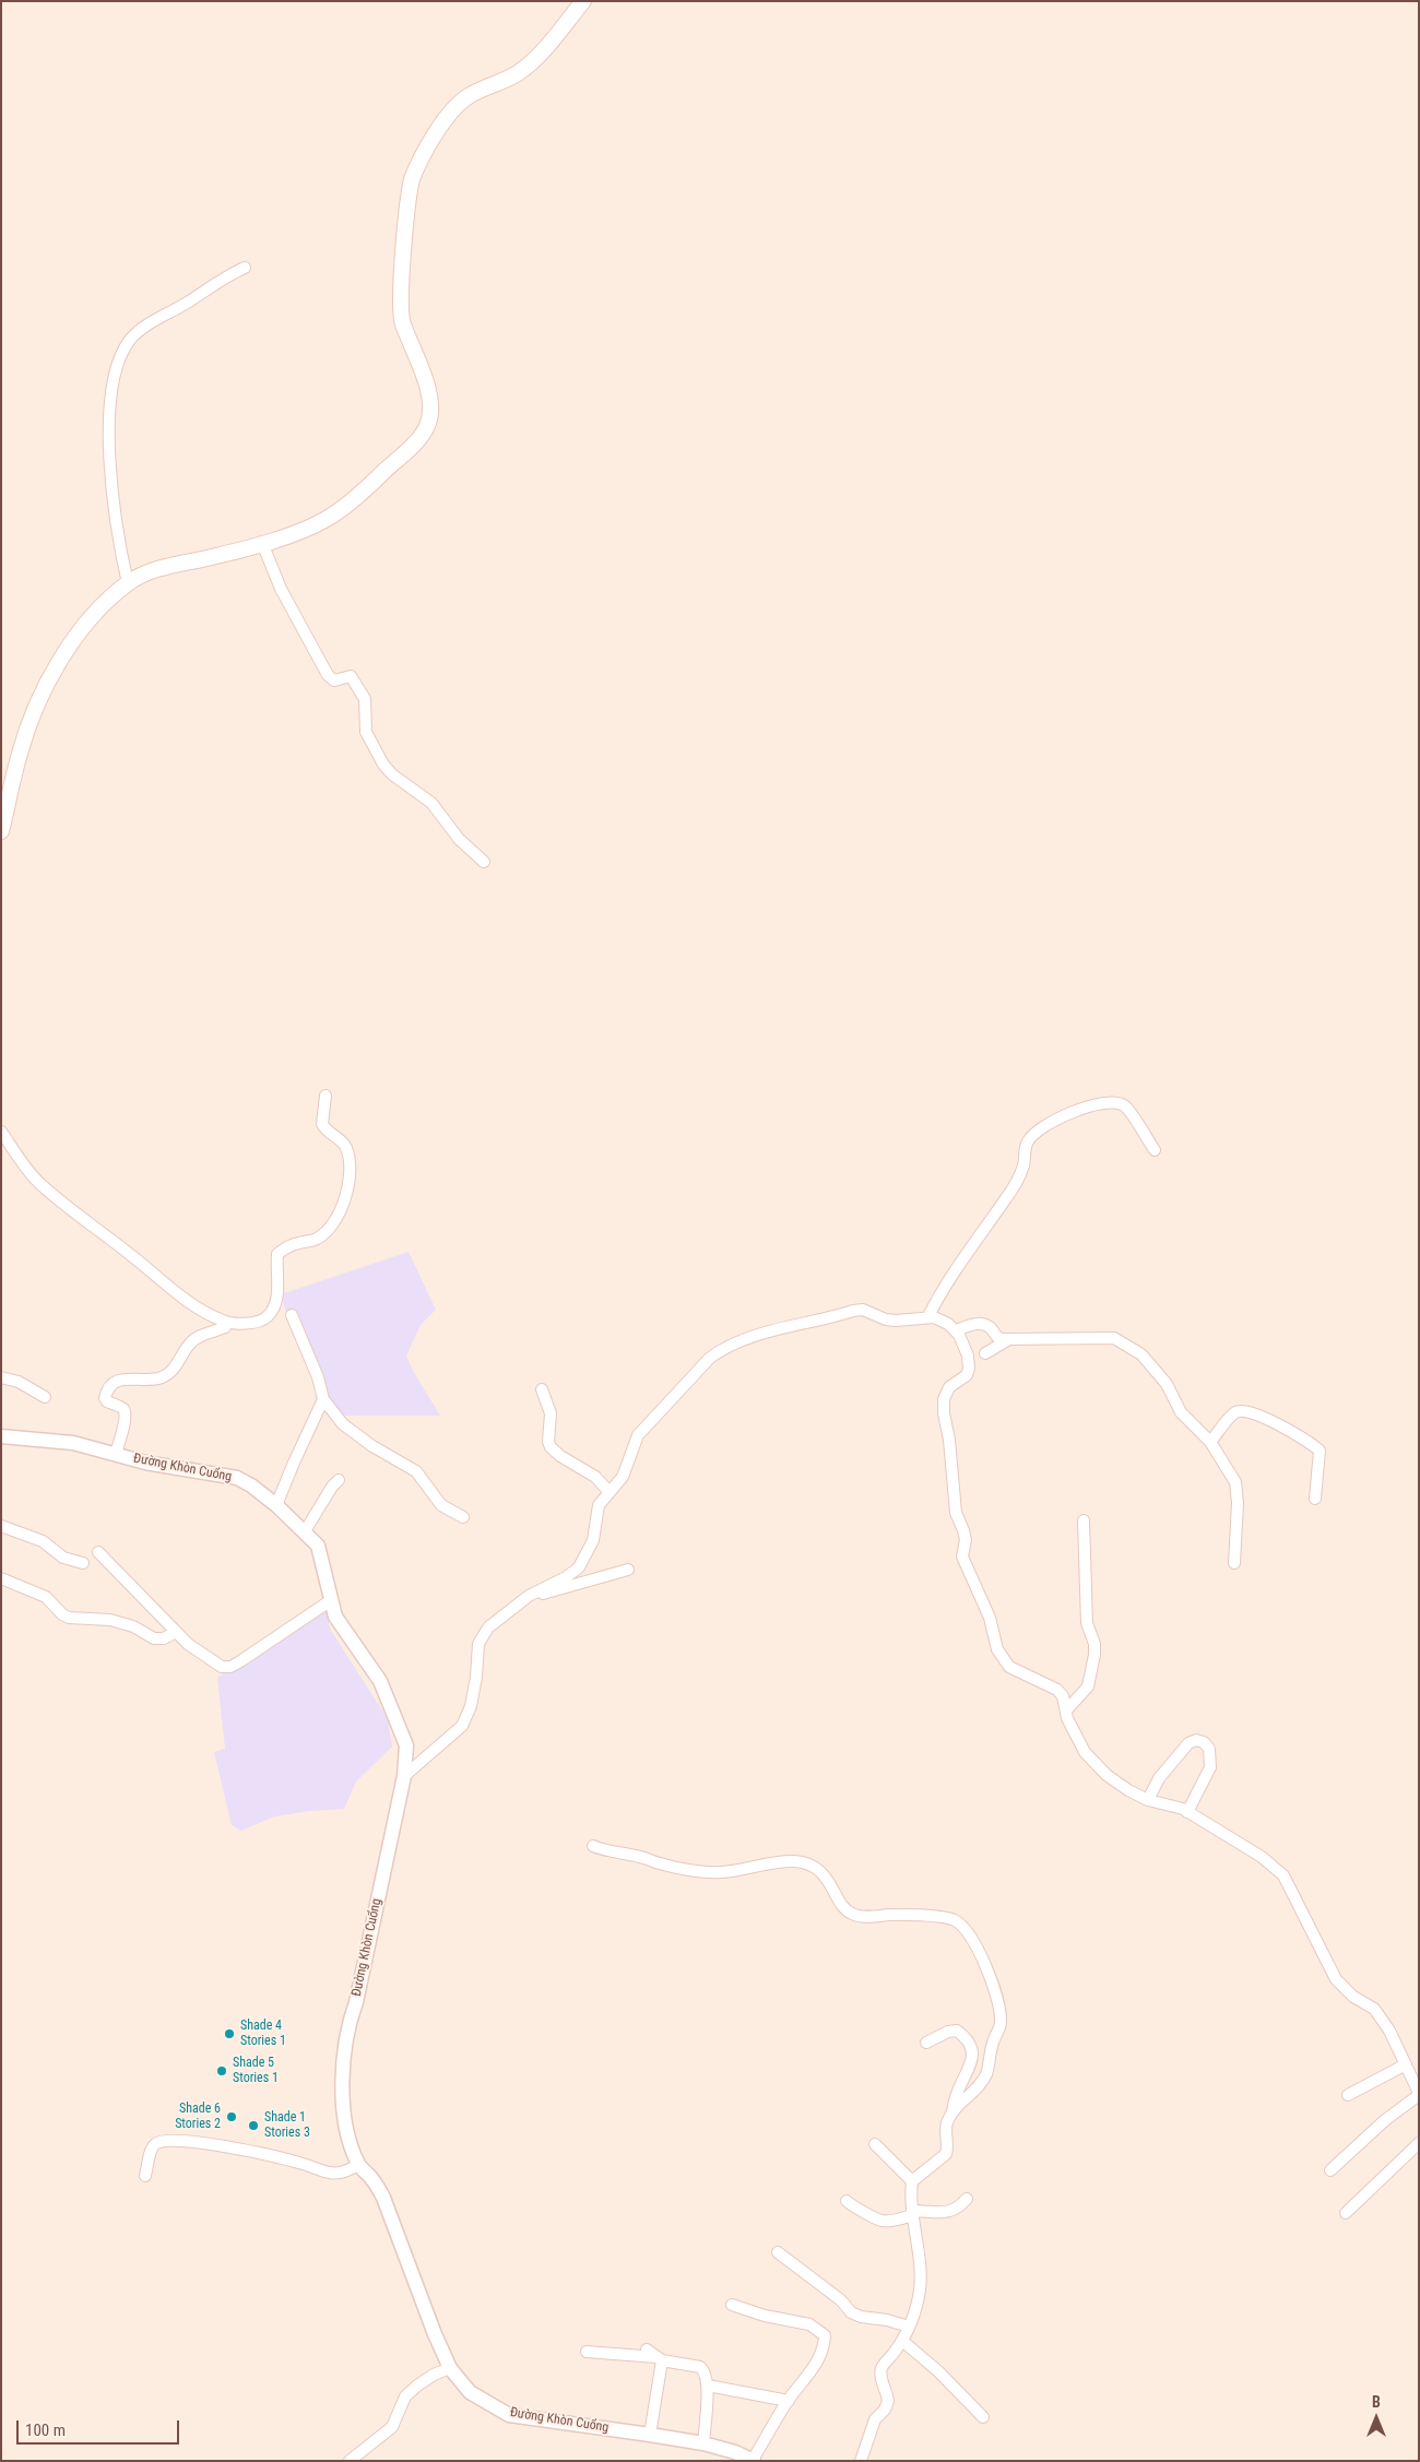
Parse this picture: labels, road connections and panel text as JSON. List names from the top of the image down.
{
  "streets": {
    "street": ["Đường Khòn Cuổng"]
  },
  "places": [
    "Shade 4 Stories 1",
    "Shade 5 Stories 1",
    "Shade 6 Stories 2",
    "Shade 1 Stories 3"
  ],
  "scale_bar": "100 m",
  "north": "top"
}
